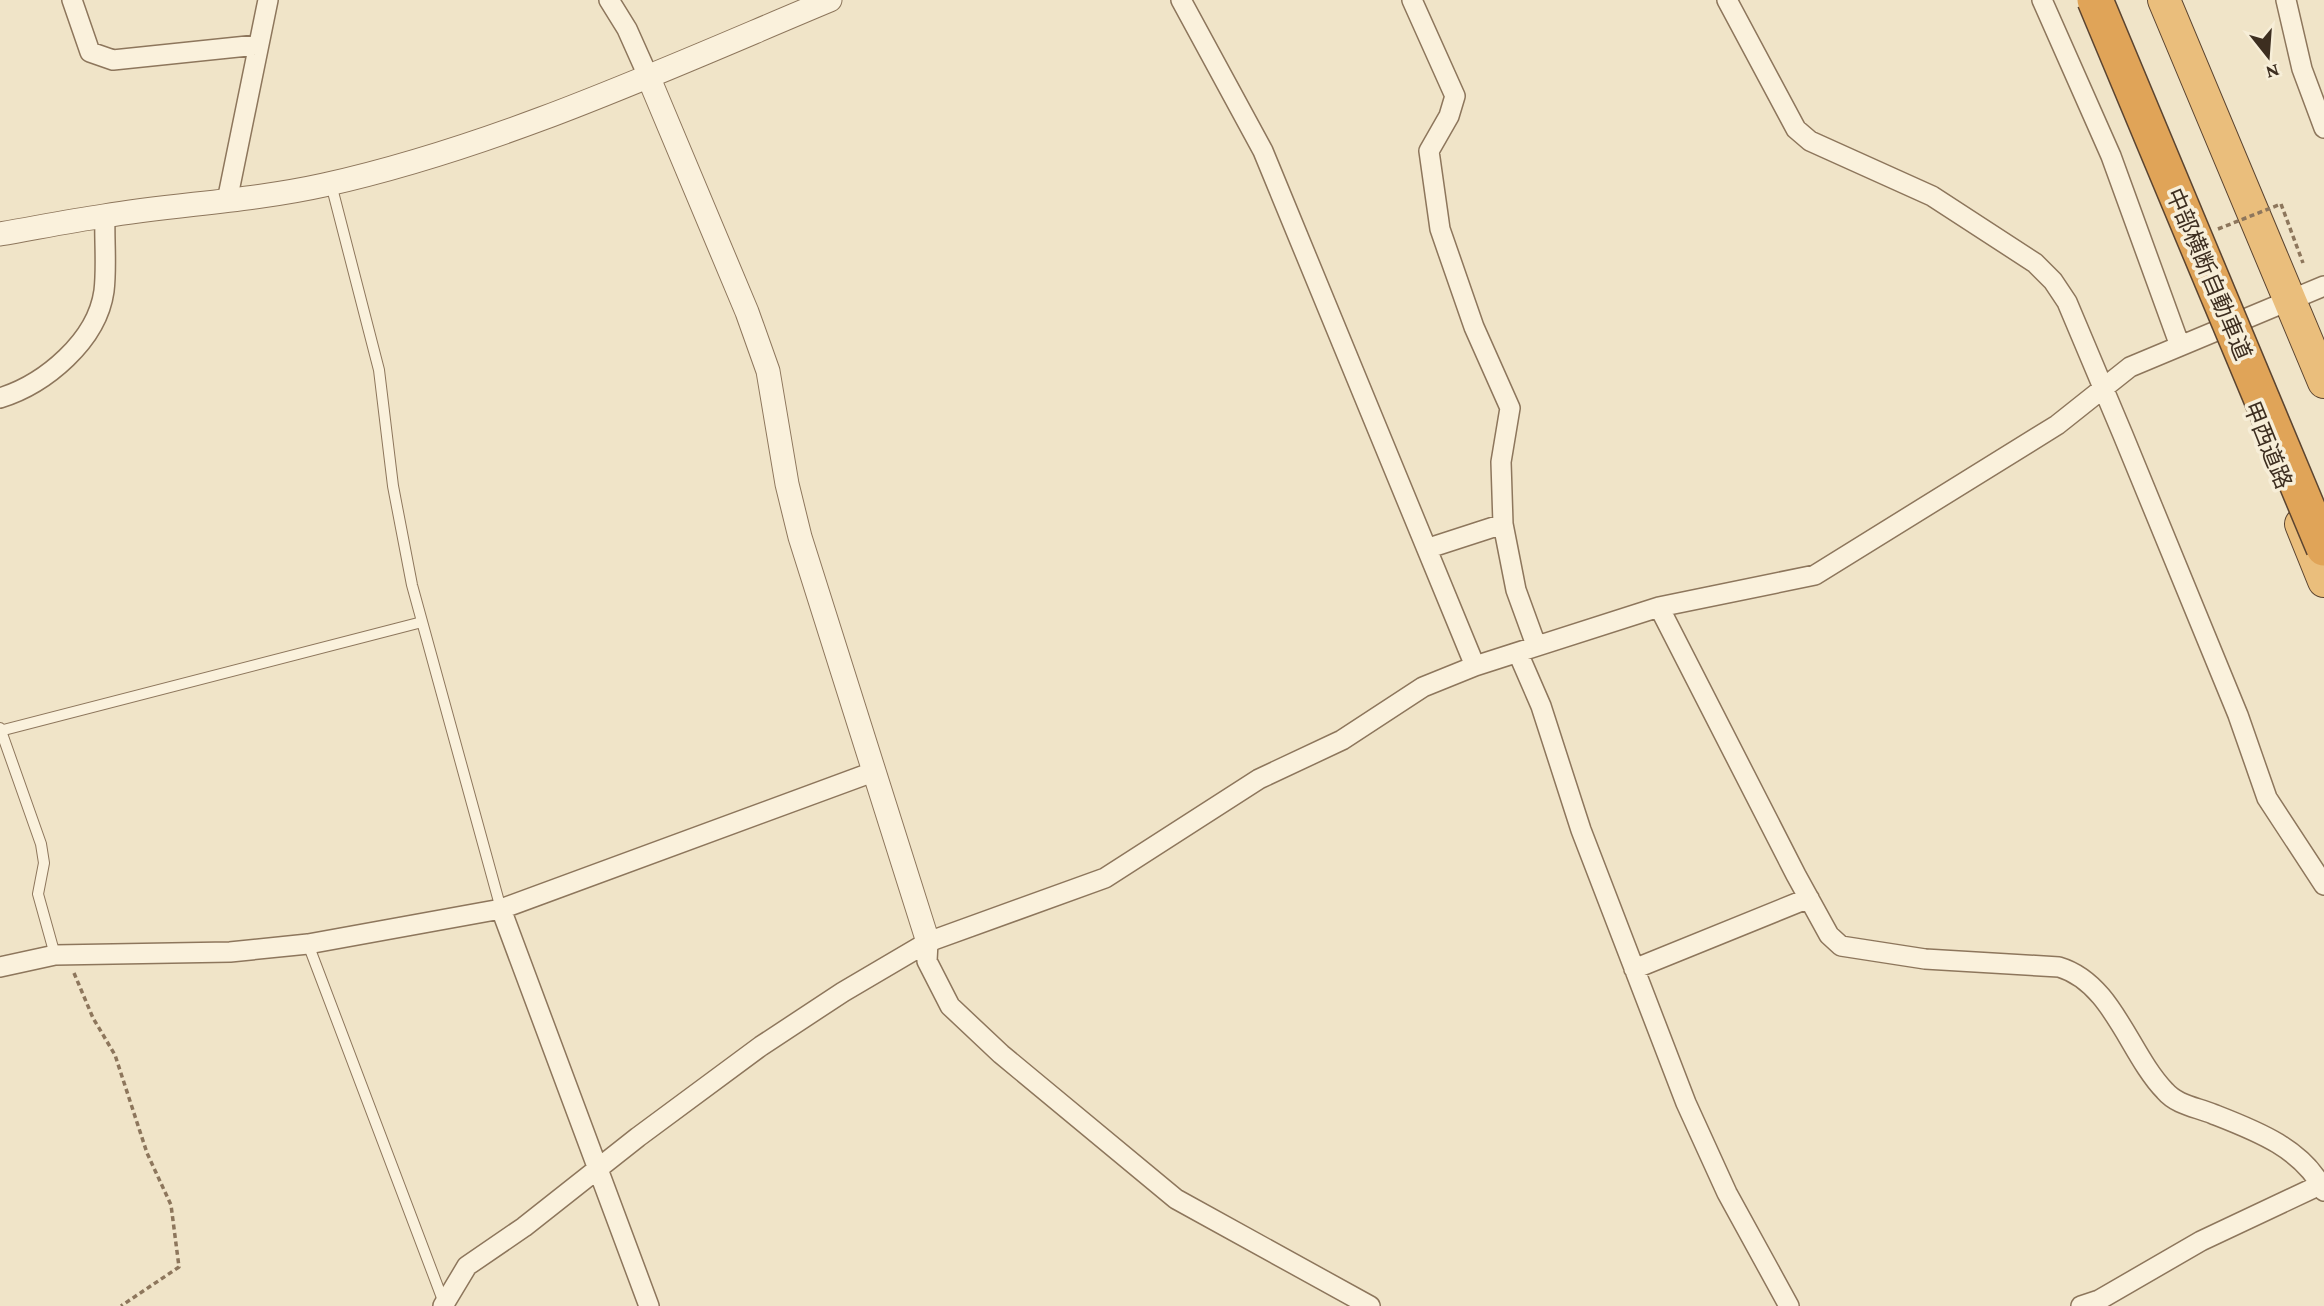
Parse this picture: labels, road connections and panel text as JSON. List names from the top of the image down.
{
  "streets": {
    "highway": ["中部横断自動車道", "甲西道路"]
  },
  "north": "bottom"
}
